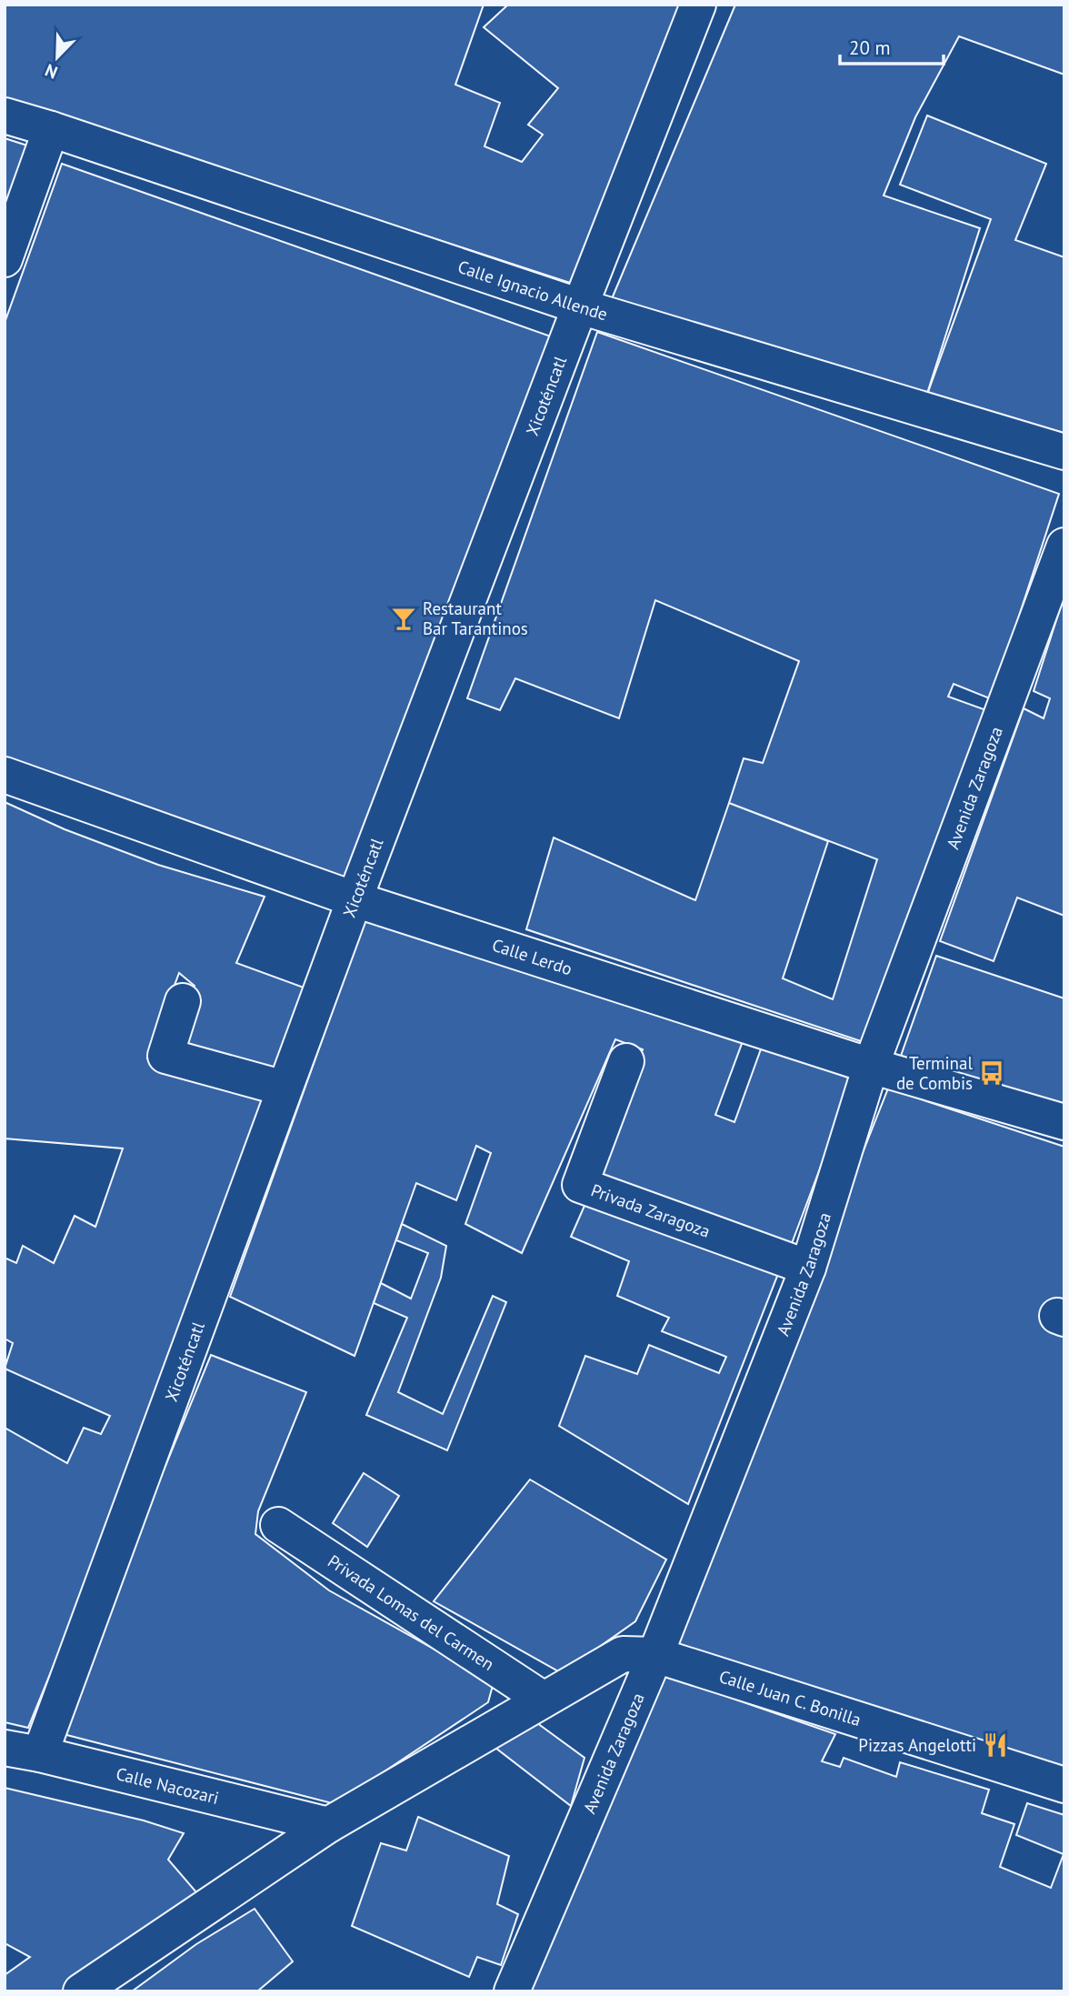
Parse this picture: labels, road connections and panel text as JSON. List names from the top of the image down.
{
  "streets": {
    "street": [
      "Calle Ignacio Allende",
      "Xicoténcatl",
      "Avenida Zaragoza",
      "Calle Lerdo",
      "Privada Zaragoza",
      "Privada Lomas del Carmen",
      "Calle Juan C. Bonilla",
      "Calle Nacozari"
    ]
  },
  "crossings": [
    ["Calle Ignacio Allende", "Xicoténcatl"],
    ["Xicoténcatl", "Calle Lerdo"],
    ["Xicoténcatl", "Calle Nacozari"],
    ["Avenida Zaragoza", "Calle Lerdo"],
    ["Avenida Zaragoza", "Privada Zaragoza"],
    ["Avenida Zaragoza", "Calle Juan C. Bonilla"]
  ],
  "places": {
    "bar": ["Restaurant Bar Tarantinos"],
    "bus stop": ["Terminal de Combis"],
    "restaurant": ["Pizzas Angelotti"]
  },
  "scale_bar": "20 m",
  "north": "bottom left"
}
